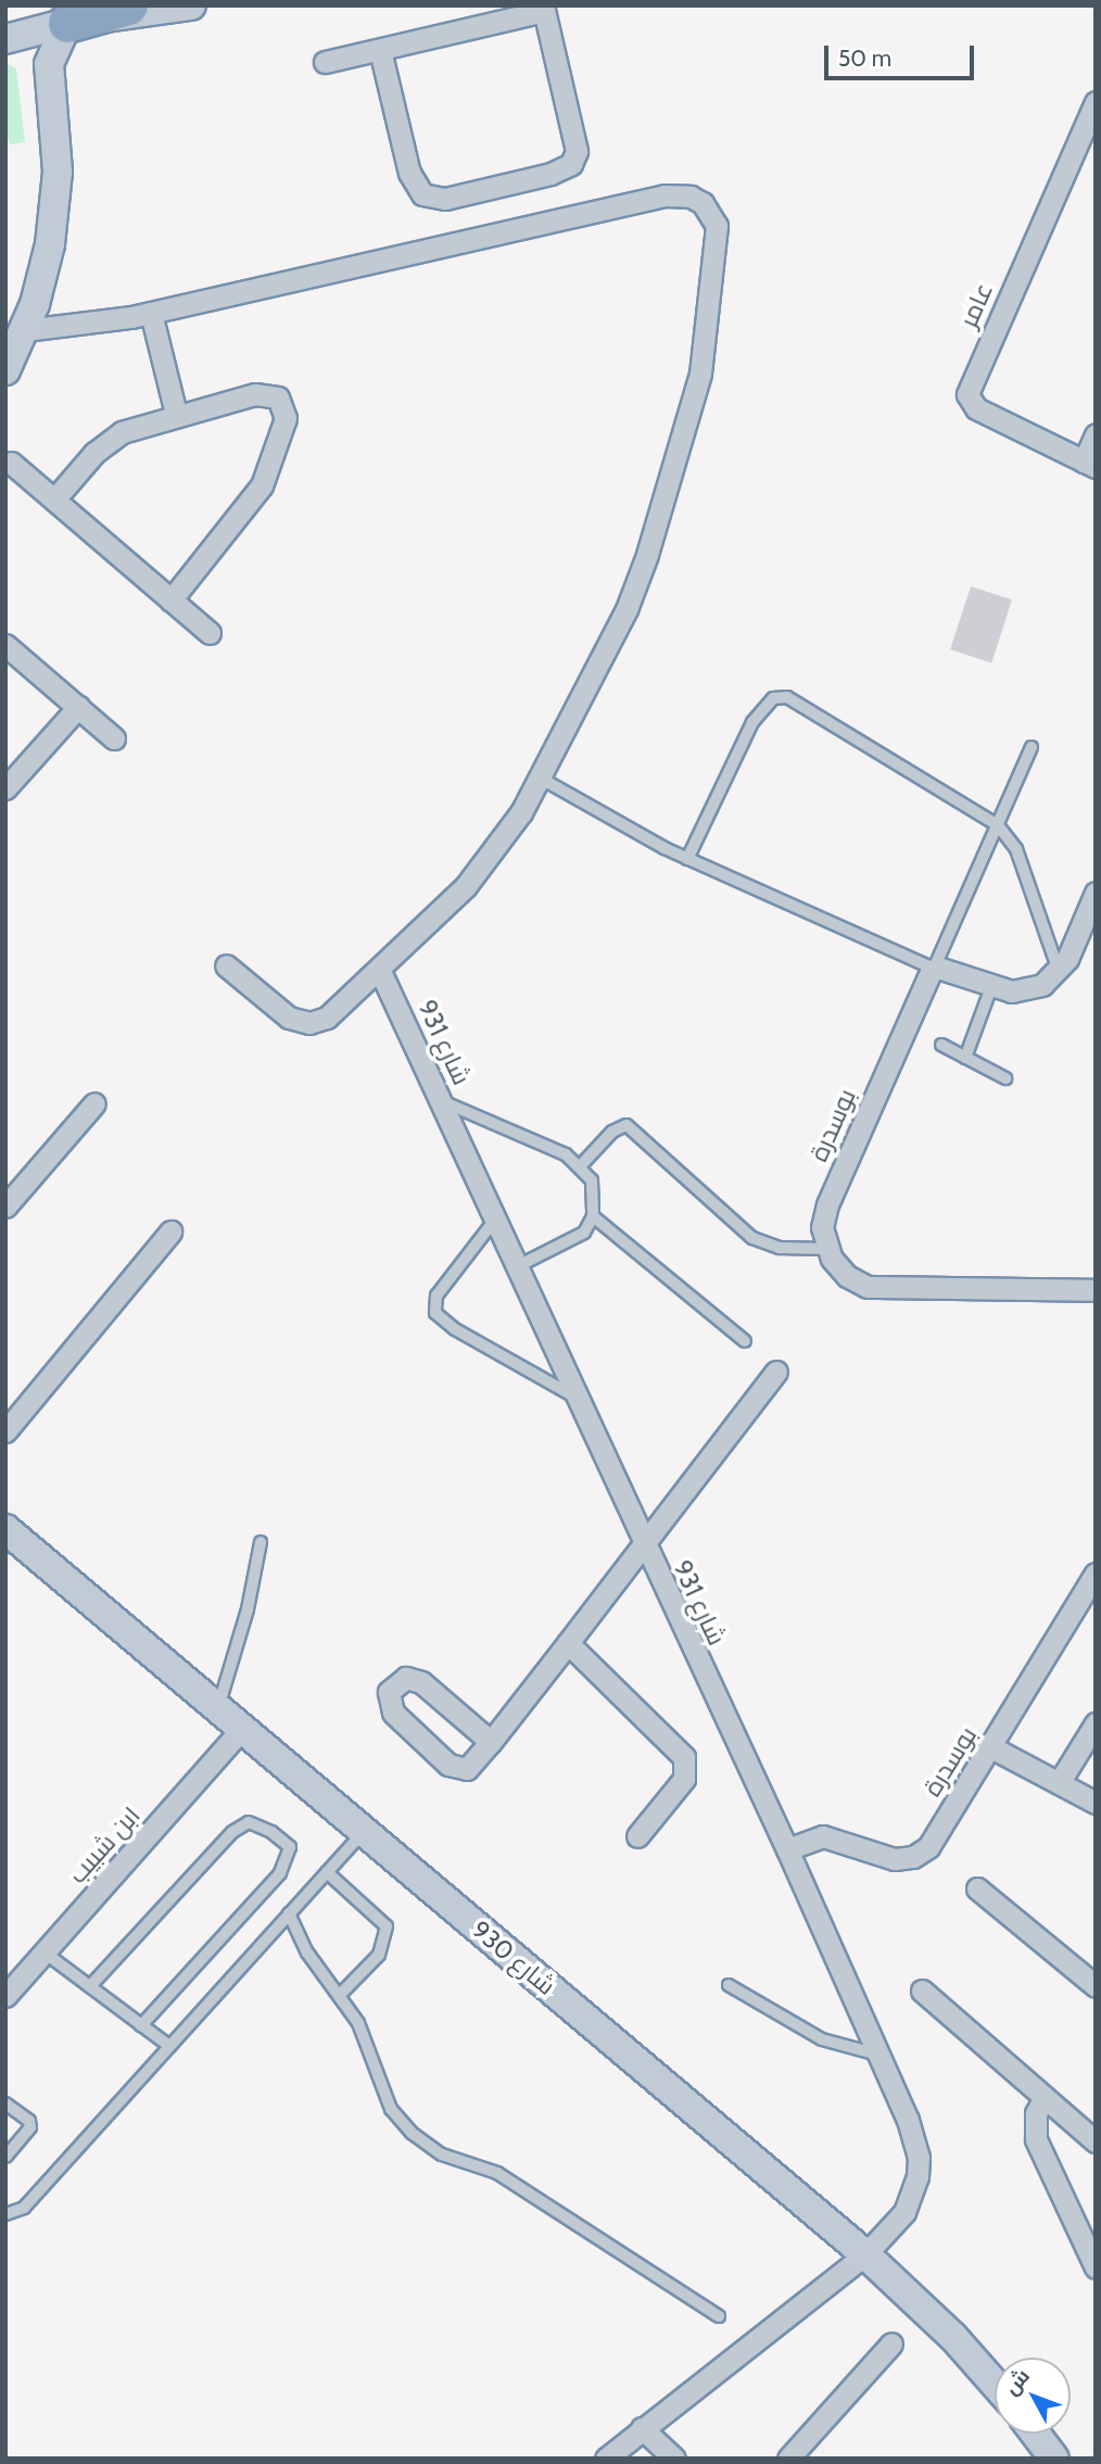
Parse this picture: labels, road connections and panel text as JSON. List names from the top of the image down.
{
  "streets": {
    "street": [
      "عامر",
      "شارع 931",
      "بوسدرة",
      "ابن شبيب",
      "شارع 930"
    ]
  },
  "crossings": [
    ["شارع 931", "بوسدرة"],
    ["شارع 931", "شارع 930"],
    ["ابن شبيب", "شارع 930"]
  ],
  "scale_bar": "50 m",
  "north": "top left"
}
